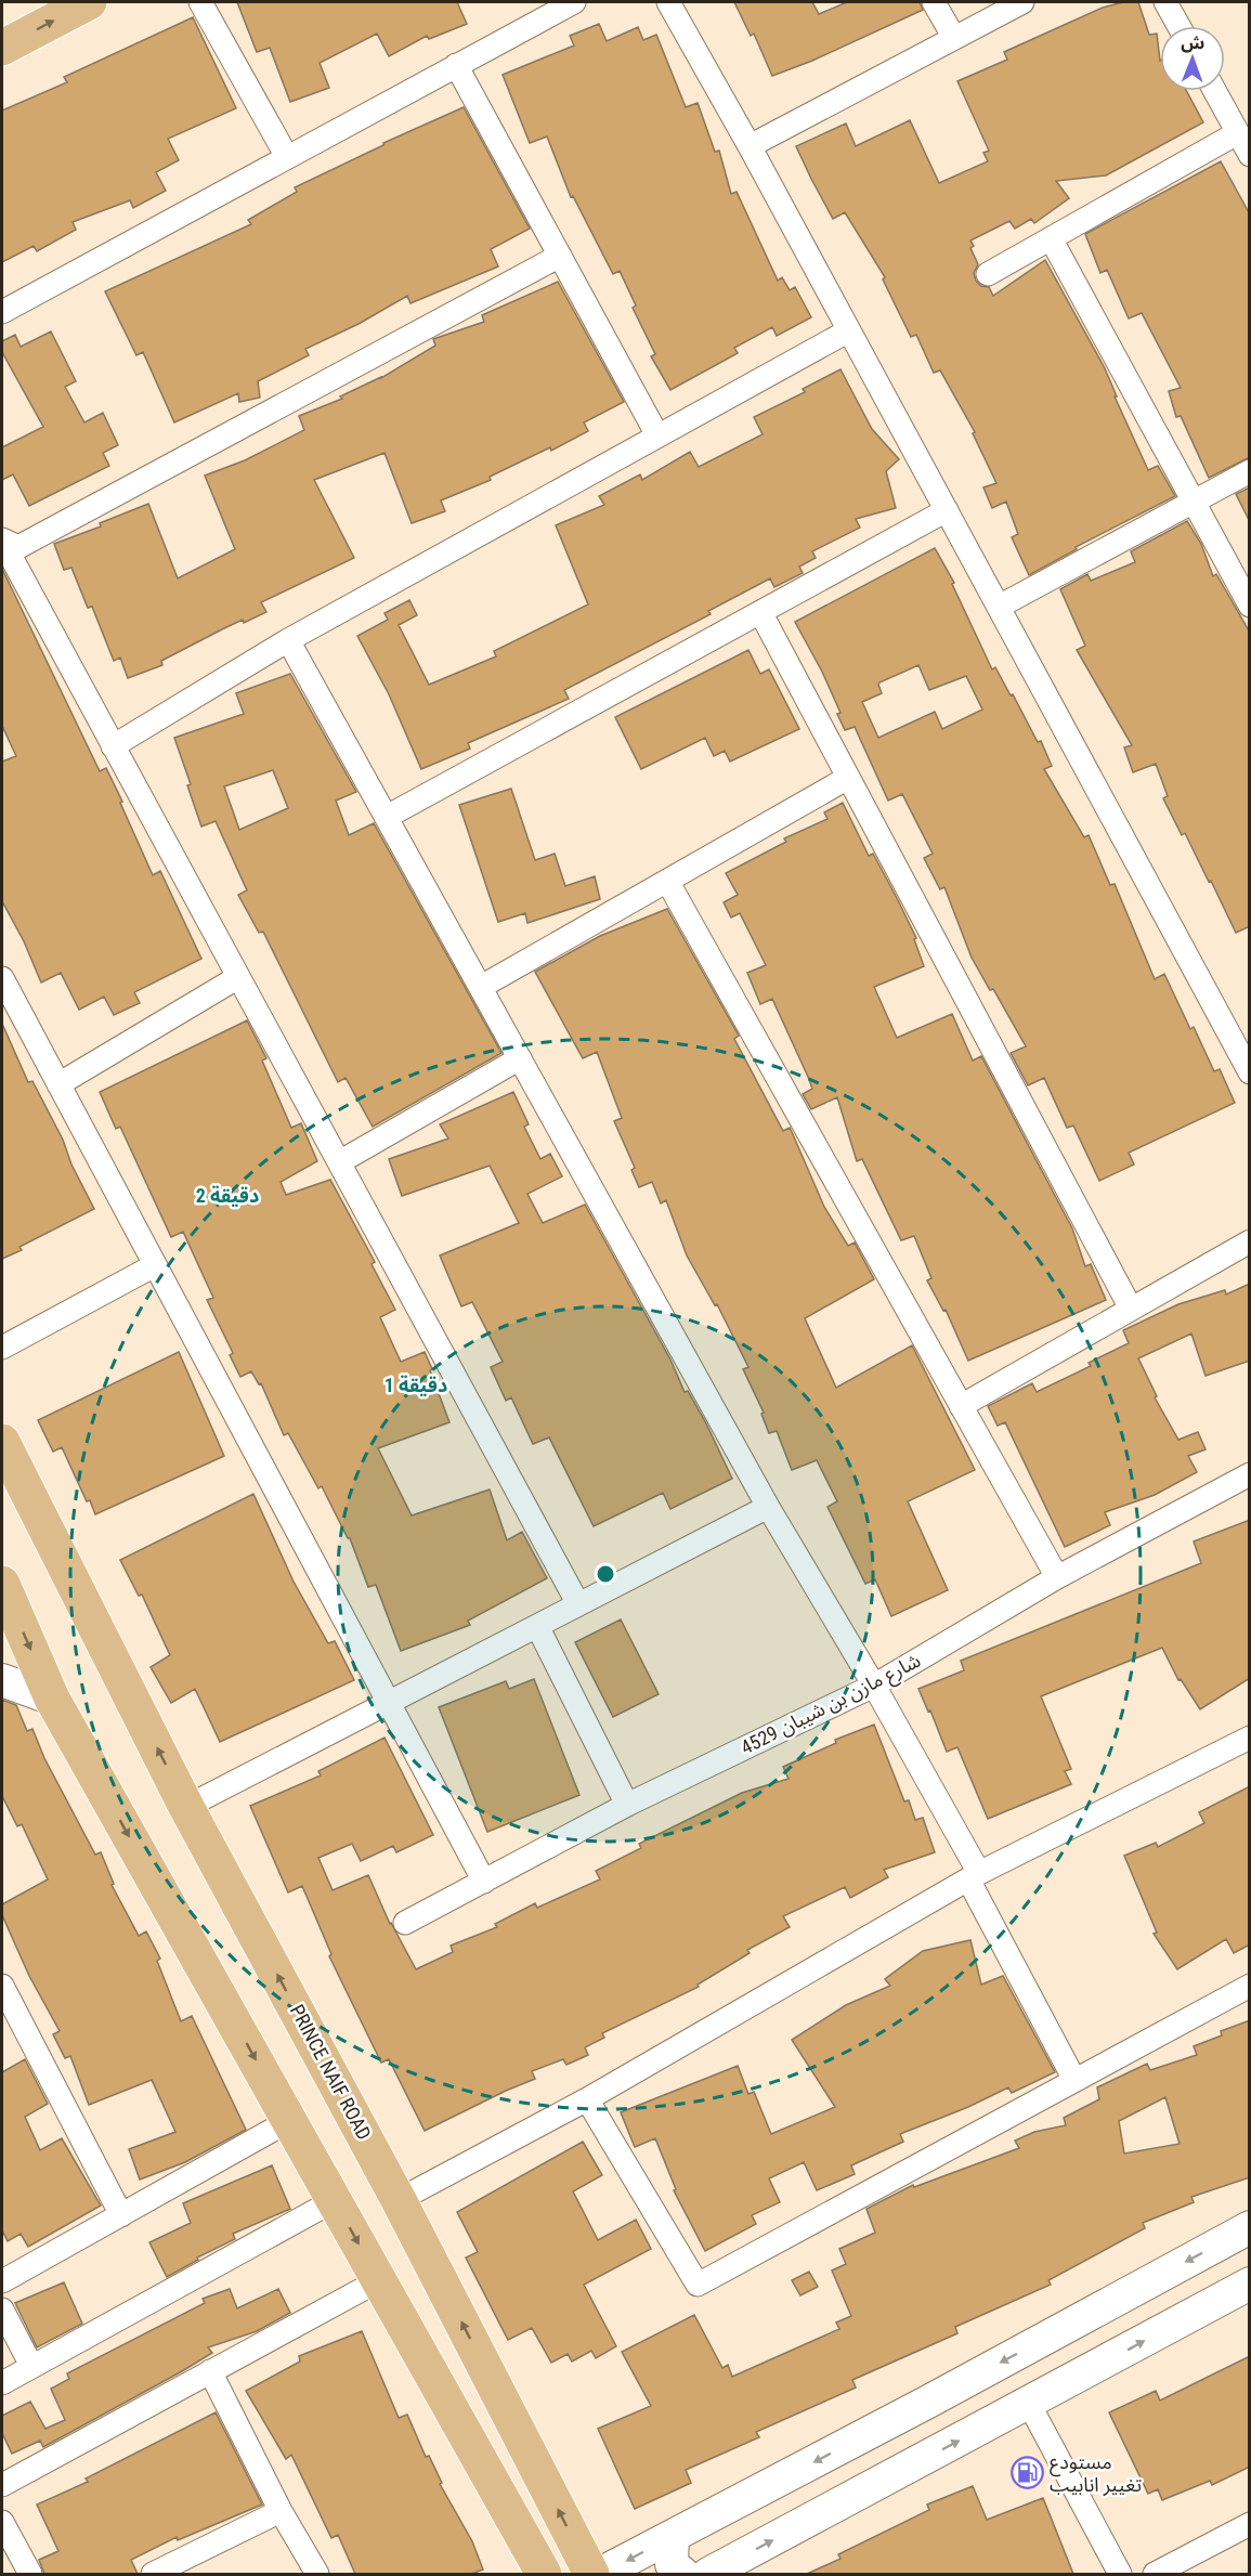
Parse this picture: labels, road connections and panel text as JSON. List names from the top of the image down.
{
  "streets": {
    "main road": ["PRINCE NAIF ROAD"],
    "street": ["شارع مازن بن شيبان 4529"]
  },
  "places": {
    "fuel station": ["مستودع تغيير انابيب"]
  },
  "north": "top",
  "rings": ["2 دقيقة", "1 دقيقة"]
}
